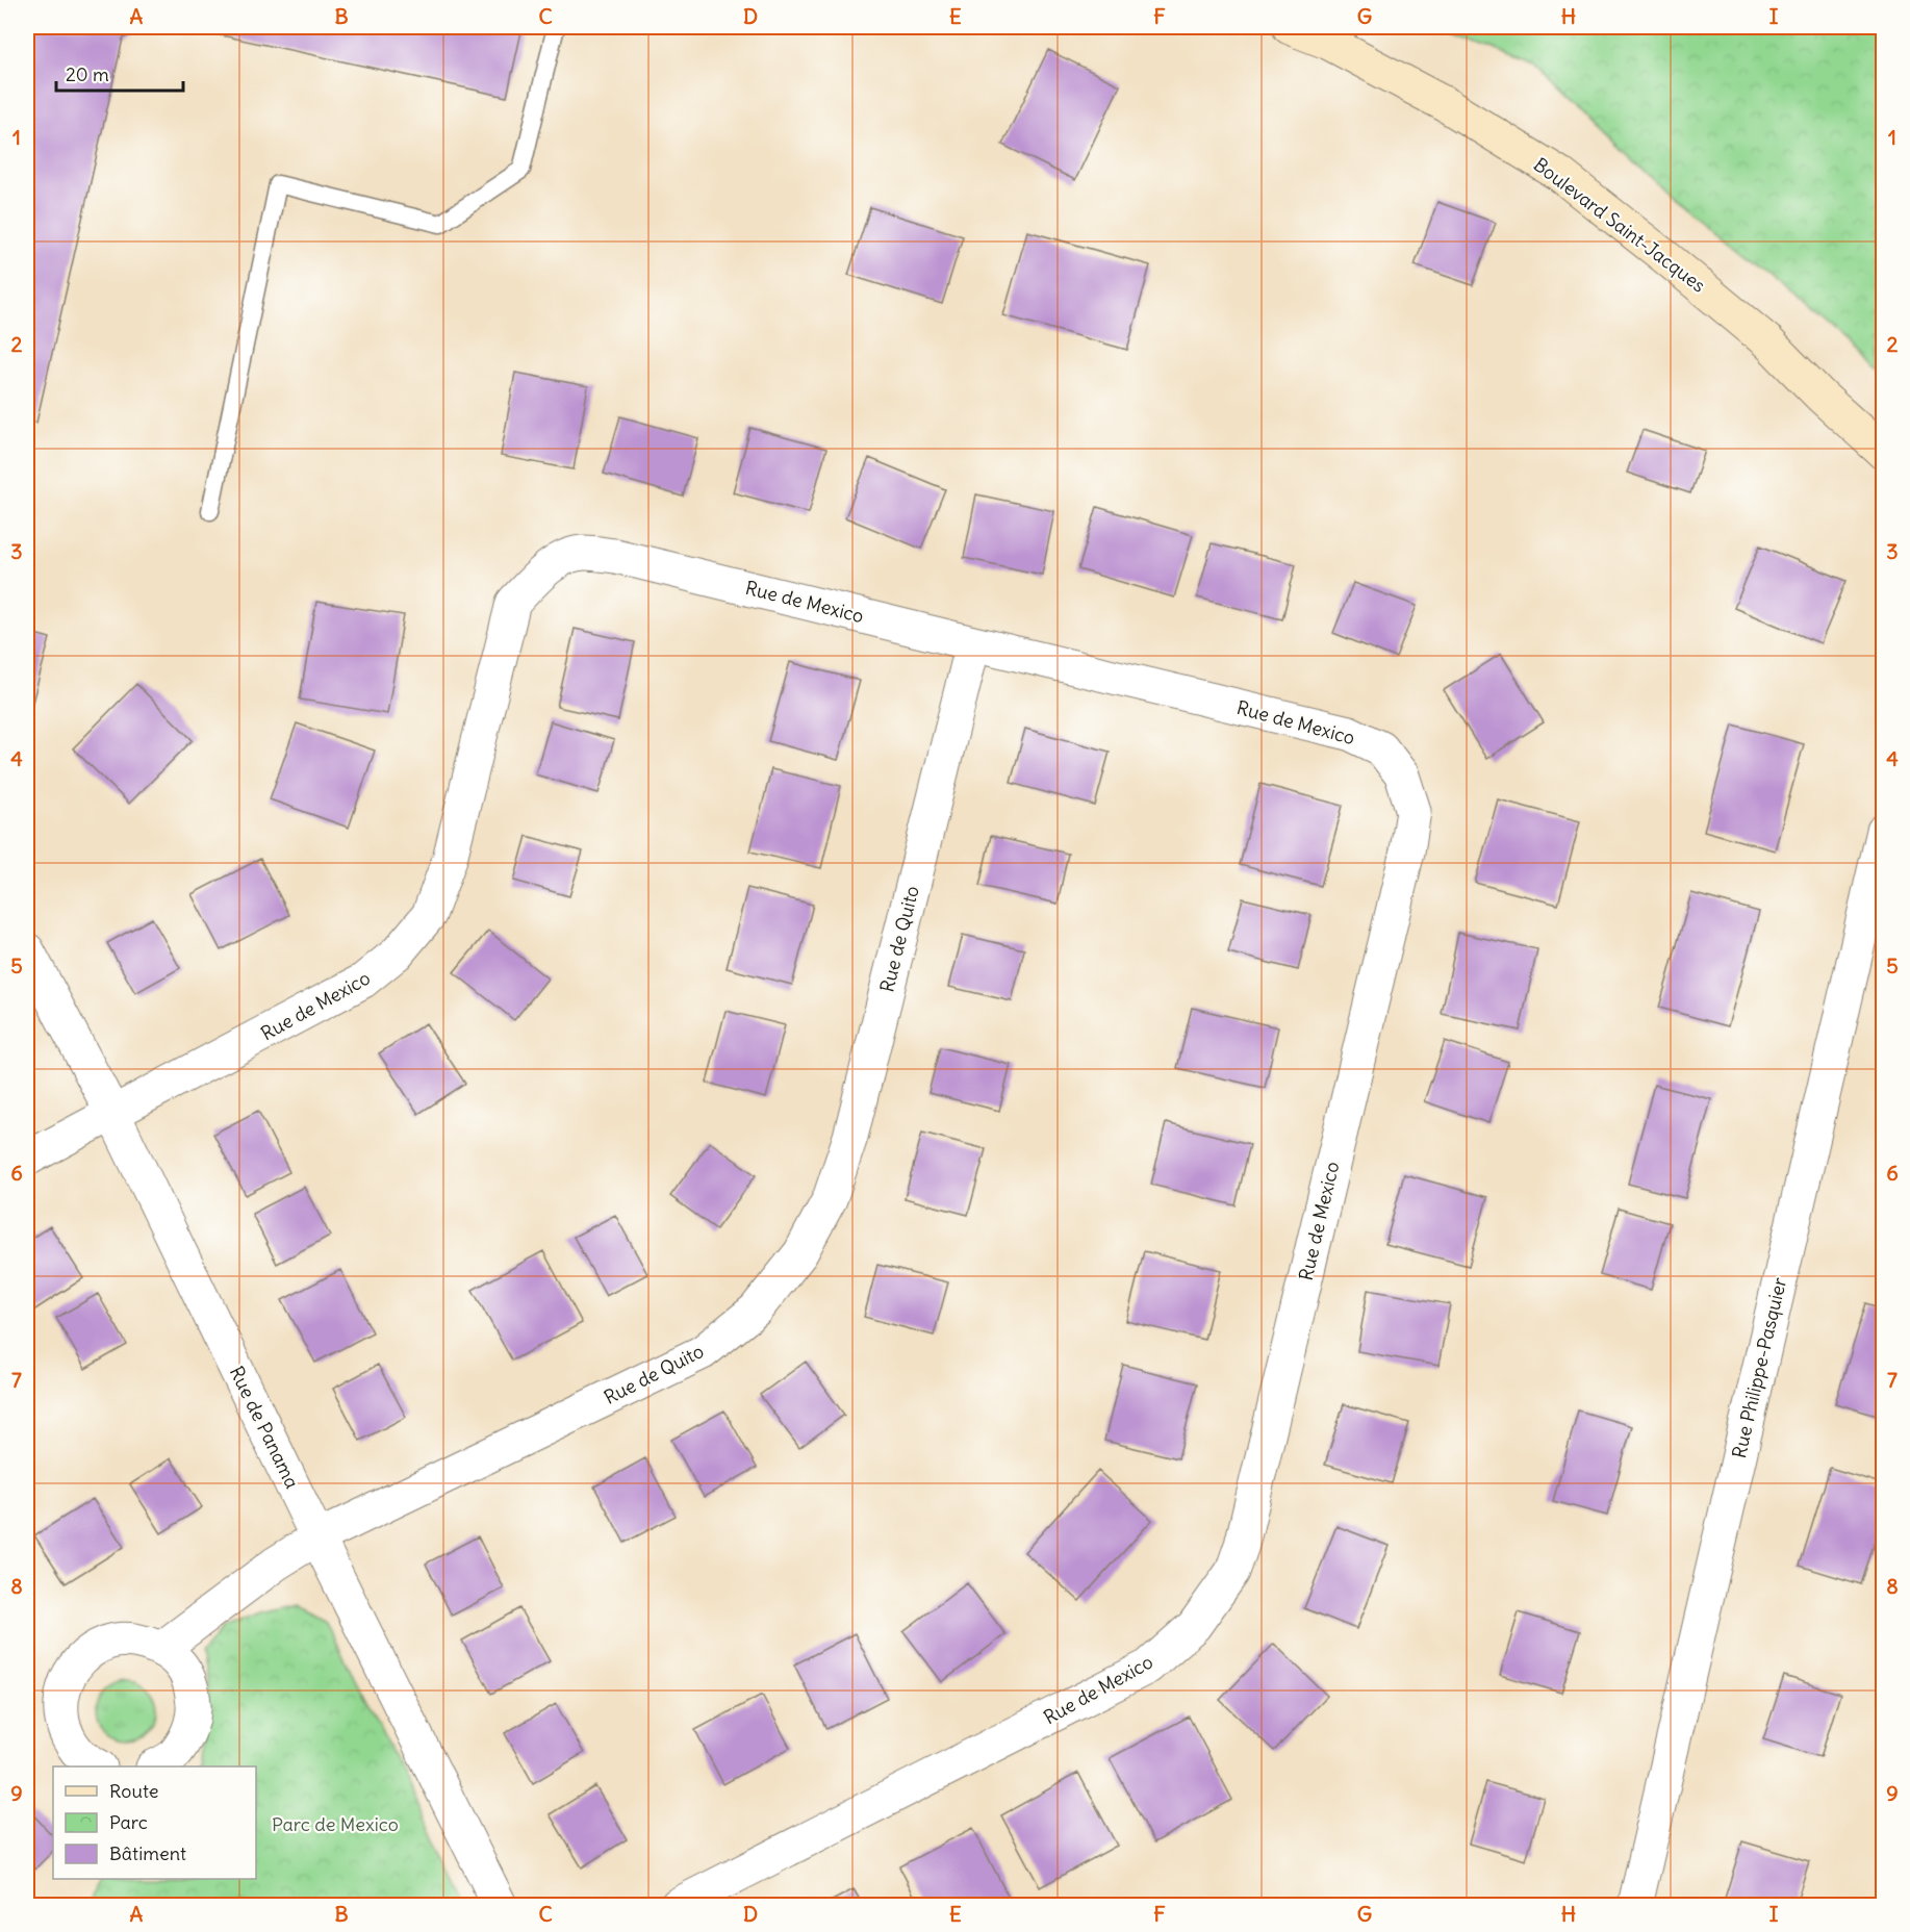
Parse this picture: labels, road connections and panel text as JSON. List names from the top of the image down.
{
  "streets": {
    "street": [
      "Boulevard Saint-Jacques",
      "Rue de Mexico",
      "Rue de Quito",
      "Rue Philippe-Pasquier",
      "Rue de Panama"
    ]
  },
  "crossings": [
    ["Rue de Mexico", "Rue de Quito"],
    ["Rue de Mexico", "Rue de Panama"],
    ["Rue de Quito", "Rue de Panama"]
  ],
  "parks": ["Parc de Mexico"],
  "legend": ["Route", "Parc", "Bâtiment"],
  "scale_bar": "20 m",
  "grid": {
    "columns": [
      "A",
      "B",
      "C",
      "D",
      "E",
      "F",
      "G",
      "H",
      "I"
    ],
    "rows": [
      "1",
      "2",
      "3",
      "4",
      "5",
      "6",
      "7",
      "8",
      "9"
    ]
  }
}
